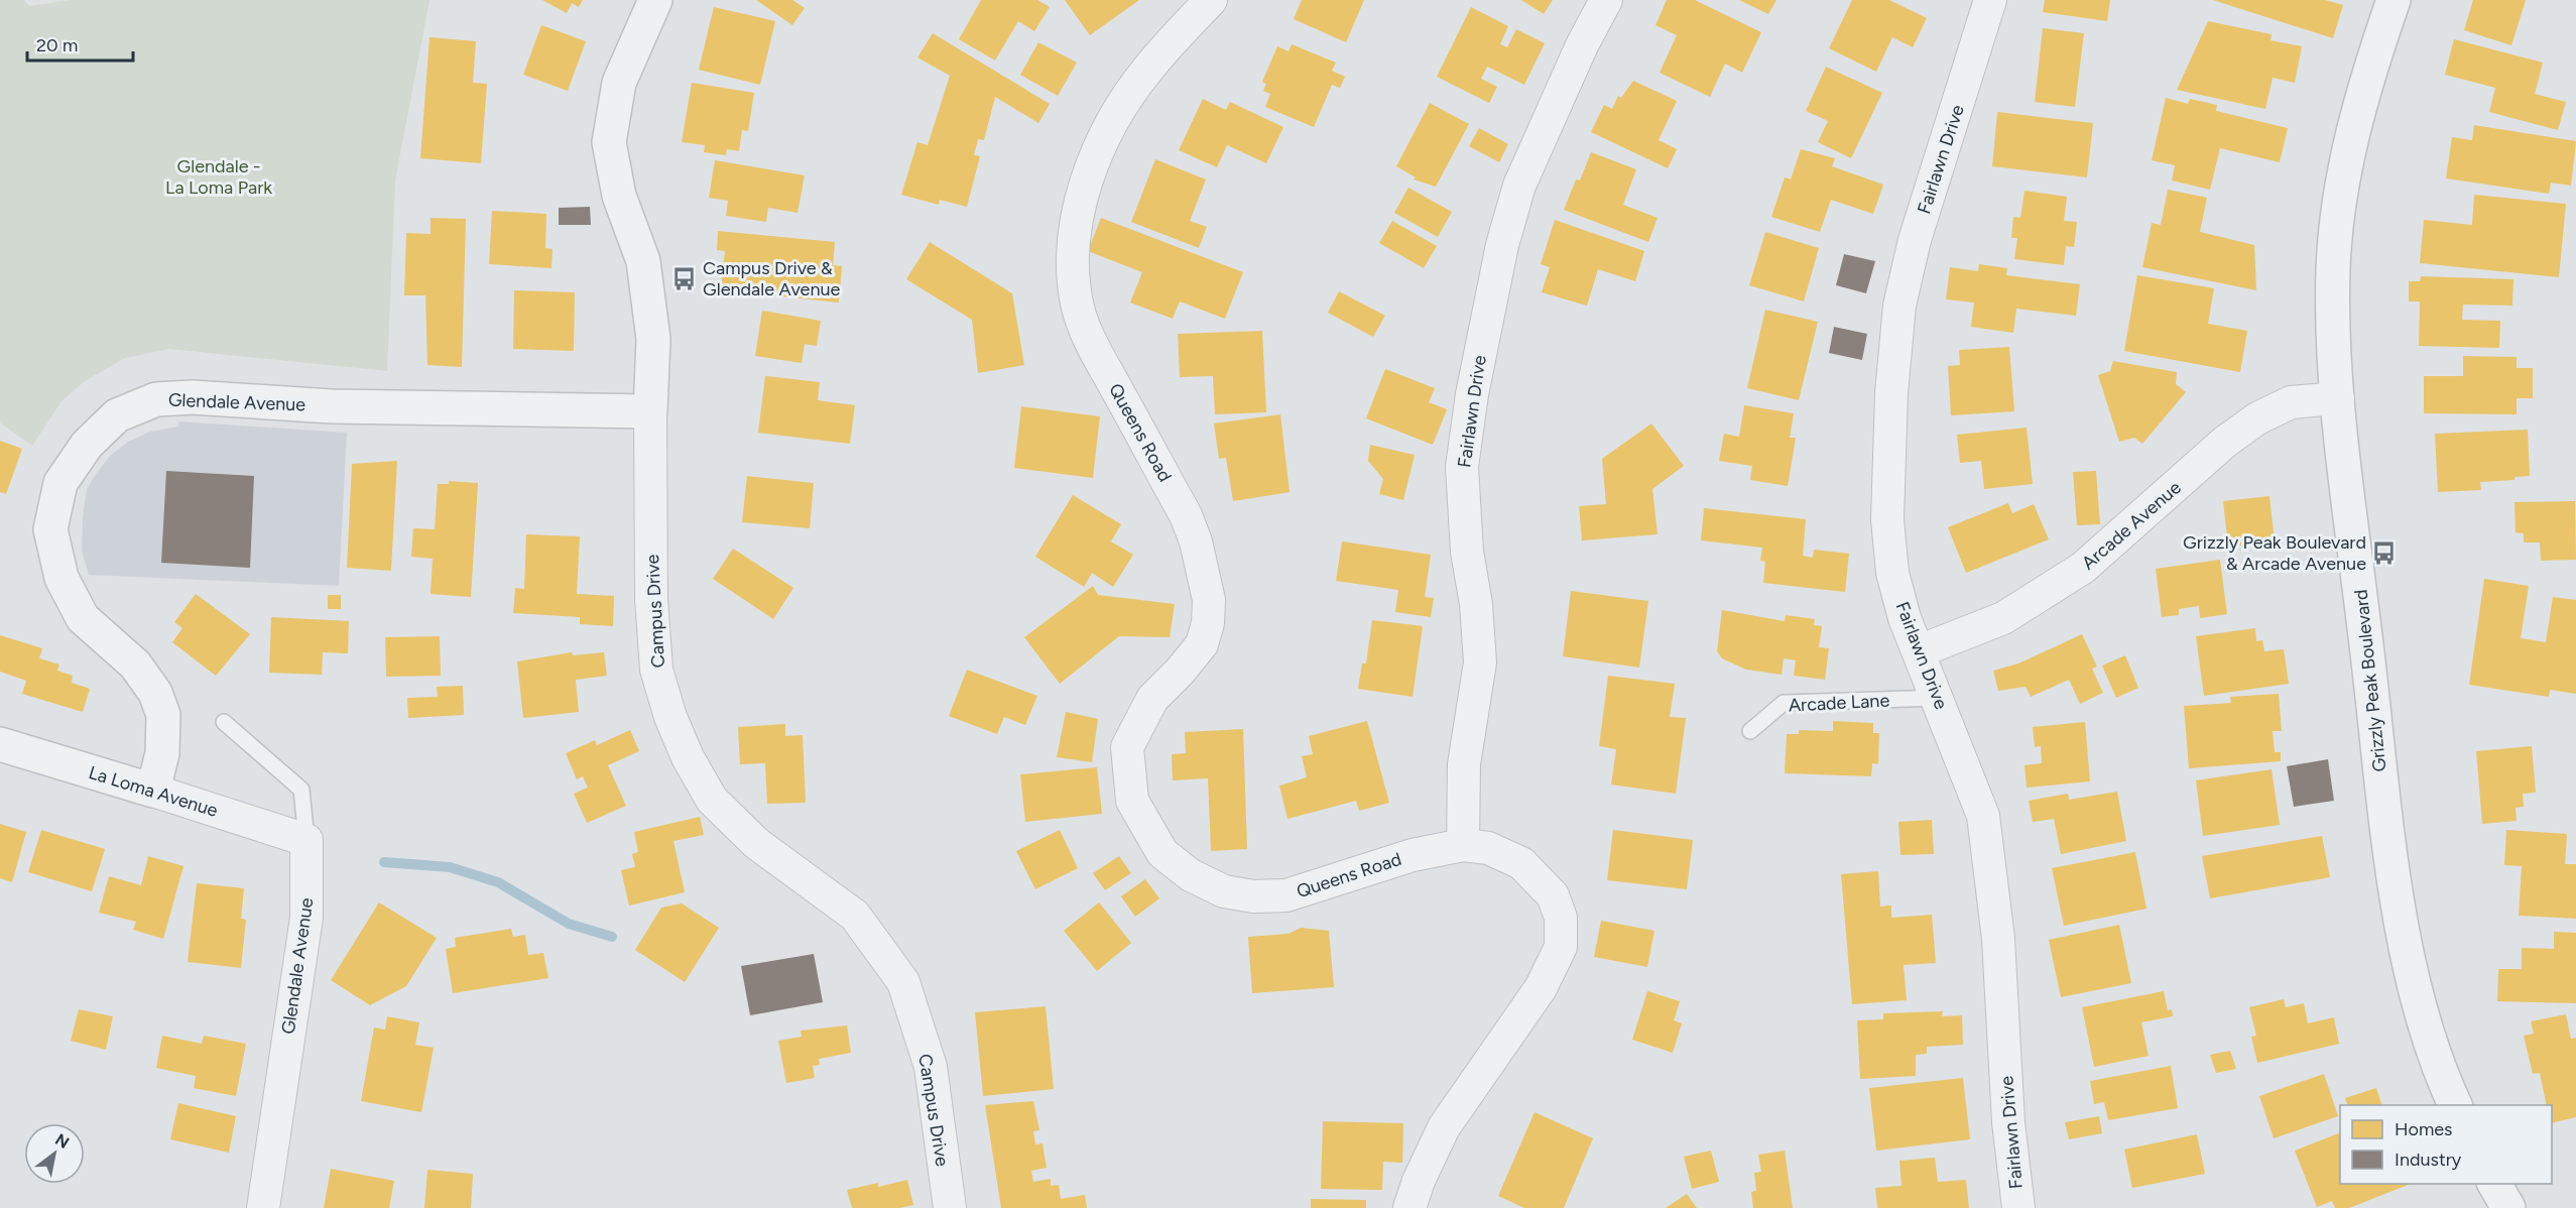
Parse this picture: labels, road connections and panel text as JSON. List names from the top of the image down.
{
  "streets": {
    "street": [
      "Fairlawn Drive",
      "Glendale Avenue",
      "Queens Road",
      "Arcade Avenue",
      "Campus Drive",
      "Grizzly Peak Boulevard",
      "La Loma Avenue"
    ],
    "lane": ["Arcade Lane"]
  },
  "crossings": [
    ["Fairlawn Drive", "Queens Road"],
    ["Fairlawn Drive", "Arcade Avenue"],
    ["Fairlawn Drive", "Arcade Lane"],
    ["Glendale Avenue", "Campus Drive"],
    ["Glendale Avenue", "La Loma Avenue"],
    ["Arcade Avenue", "Grizzly Peak Boulevard"]
  ],
  "parks": ["Glendale - La Loma Park"],
  "places": {
    "bus stop": ["Campus Drive & Glendale Avenue", "Grizzly Peak Boulevard & Arcade Avenue"]
  },
  "legend": ["Homes", "Industry"],
  "scale_bar": "20 m",
  "north": "top right"
}
